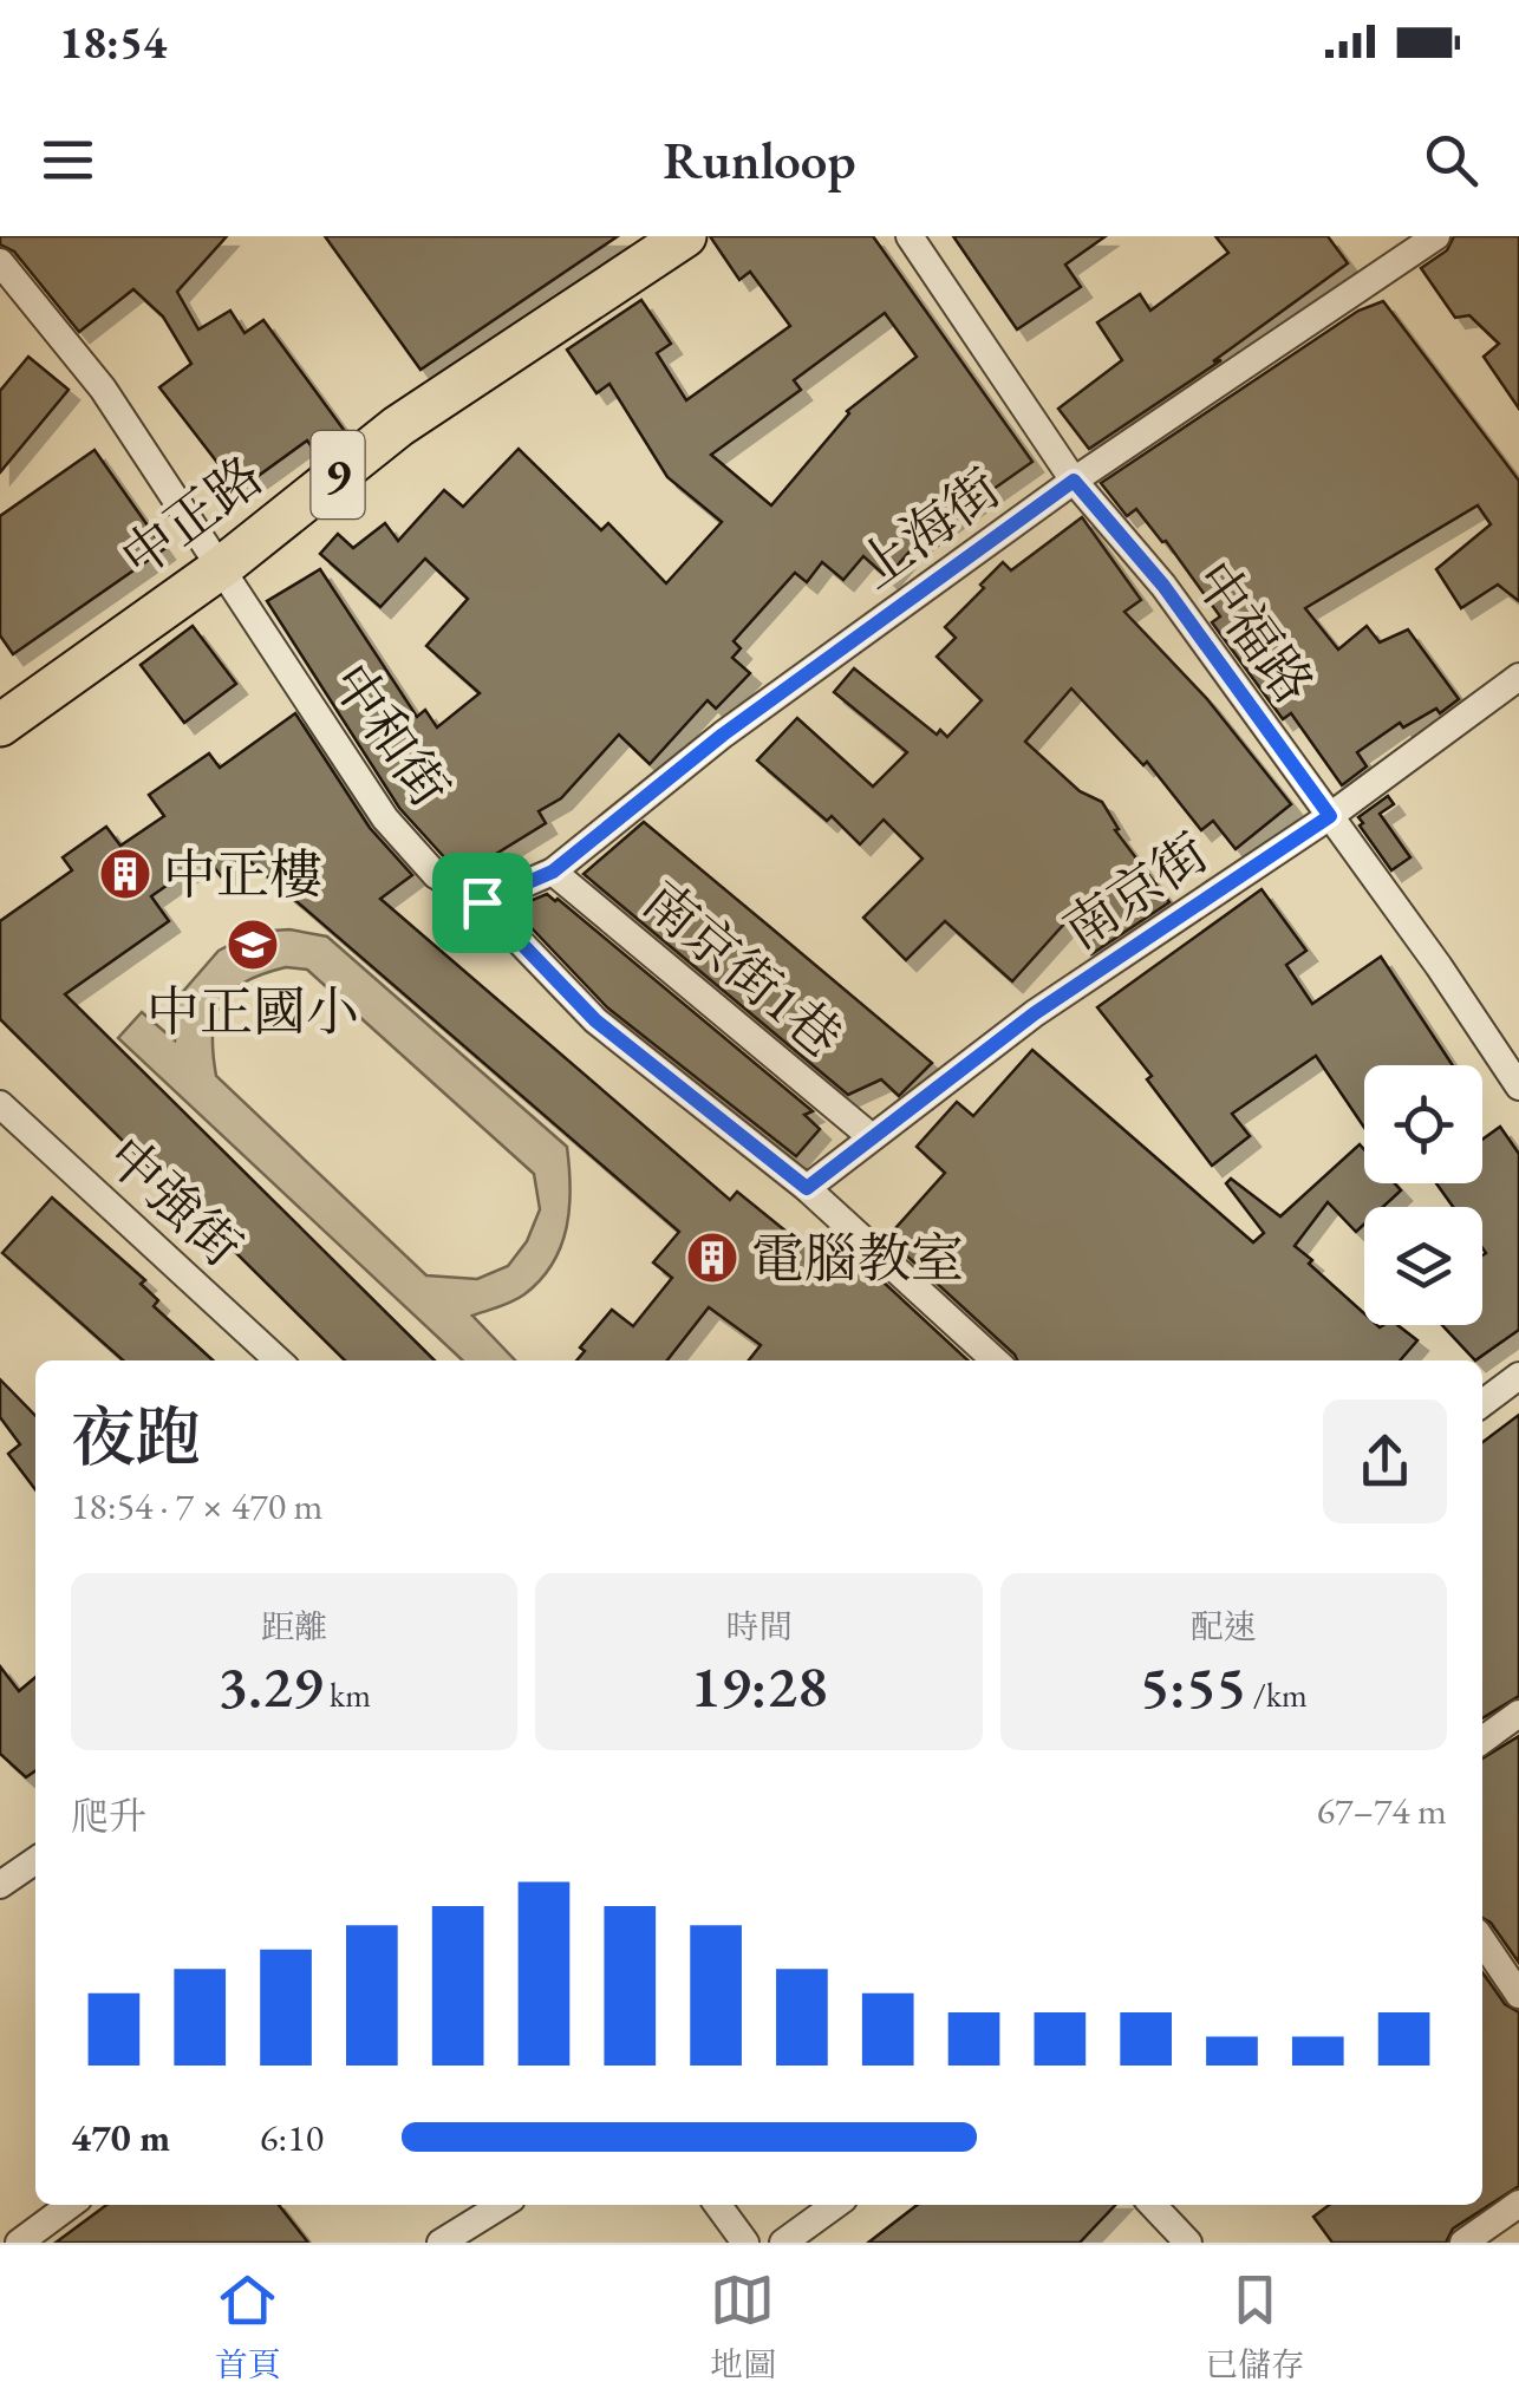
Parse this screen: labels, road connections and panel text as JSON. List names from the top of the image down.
{
  "streets": {
    "main road": ["9", "中正路"],
    "street": [
      "上海街",
      "中福路",
      "中和街",
      "南京街",
      "南京街1巷",
      "中強街"
    ]
  },
  "crossings": [
    ["中正路", "中和街"],
    ["上海街", "中福路"],
    ["上海街", "中和街"],
    ["上海街", "南京街1巷"],
    ["中福路", "南京街"],
    ["中和街", "南京街"],
    ["南京街", "南京街1巷"]
  ],
  "places": {
    "building": ["中正樓", "電腦教室"],
    "school or university": ["中正國小"]
  },
  "page": {
    "status": "18:54",
    "header": "Runloop",
    "heading": ["夜跑", "18:54 · 7 × 470 m"],
    "stats": [
      ["距離", "3.29 km"],
      ["時間", "19:28"],
      ["配速", "5:55 /km"]
    ],
    "chart": ["爬升", "67–74 m"],
    "list": [
      {
        "name": "470 m",
        "note": "6:10"
      }
    ],
    "tabs": ["首頁", "地圖", "已儲存"]
  }
}
